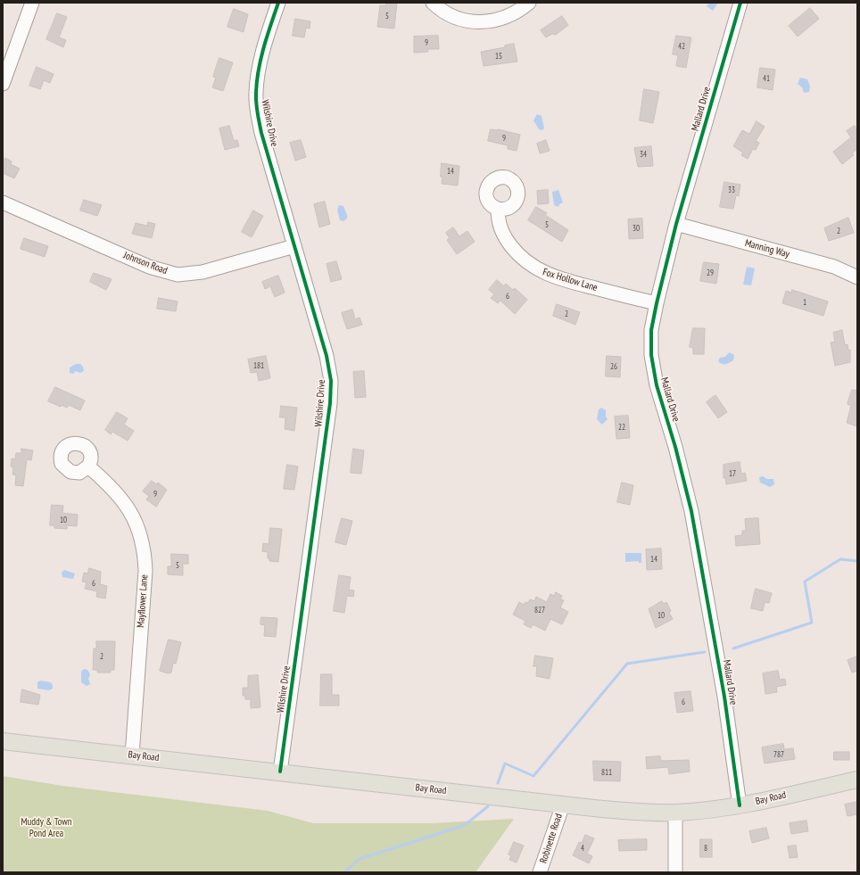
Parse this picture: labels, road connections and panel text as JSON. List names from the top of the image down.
{
  "streets": {
    "main road": ["Bay Road"],
    "street": [
      "Mallard Drive",
      "Wilshire Drive",
      "Manning Way",
      "Johnson Road",
      "Fox Hollow Lane",
      "Mayflower Lane",
      "Robinette Road"
    ]
  },
  "crossings": [
    ["Mallard Drive", "Manning Way"],
    ["Mallard Drive", "Fox Hollow Lane"],
    ["Mallard Drive", "Bay Road"],
    ["Wilshire Drive", "Johnson Road"],
    ["Wilshire Drive", "Bay Road"],
    ["Mayflower Lane", "Bay Road"],
    ["Bay Road", "Robinette Road"]
  ],
  "parks": ["Muddy & Town Pond Area"],
  "house_numbers": [
    "5",
    "9",
    "42",
    "15",
    "41",
    "9",
    "34",
    "14",
    "33",
    "5",
    "30",
    "2",
    "29",
    "6",
    "1",
    "2",
    "181",
    "26",
    "22",
    "17",
    "9",
    "10",
    "14",
    "5",
    "6",
    "827",
    "10",
    "2",
    "6",
    "787",
    "811",
    "4",
    "8"
  ]
}
